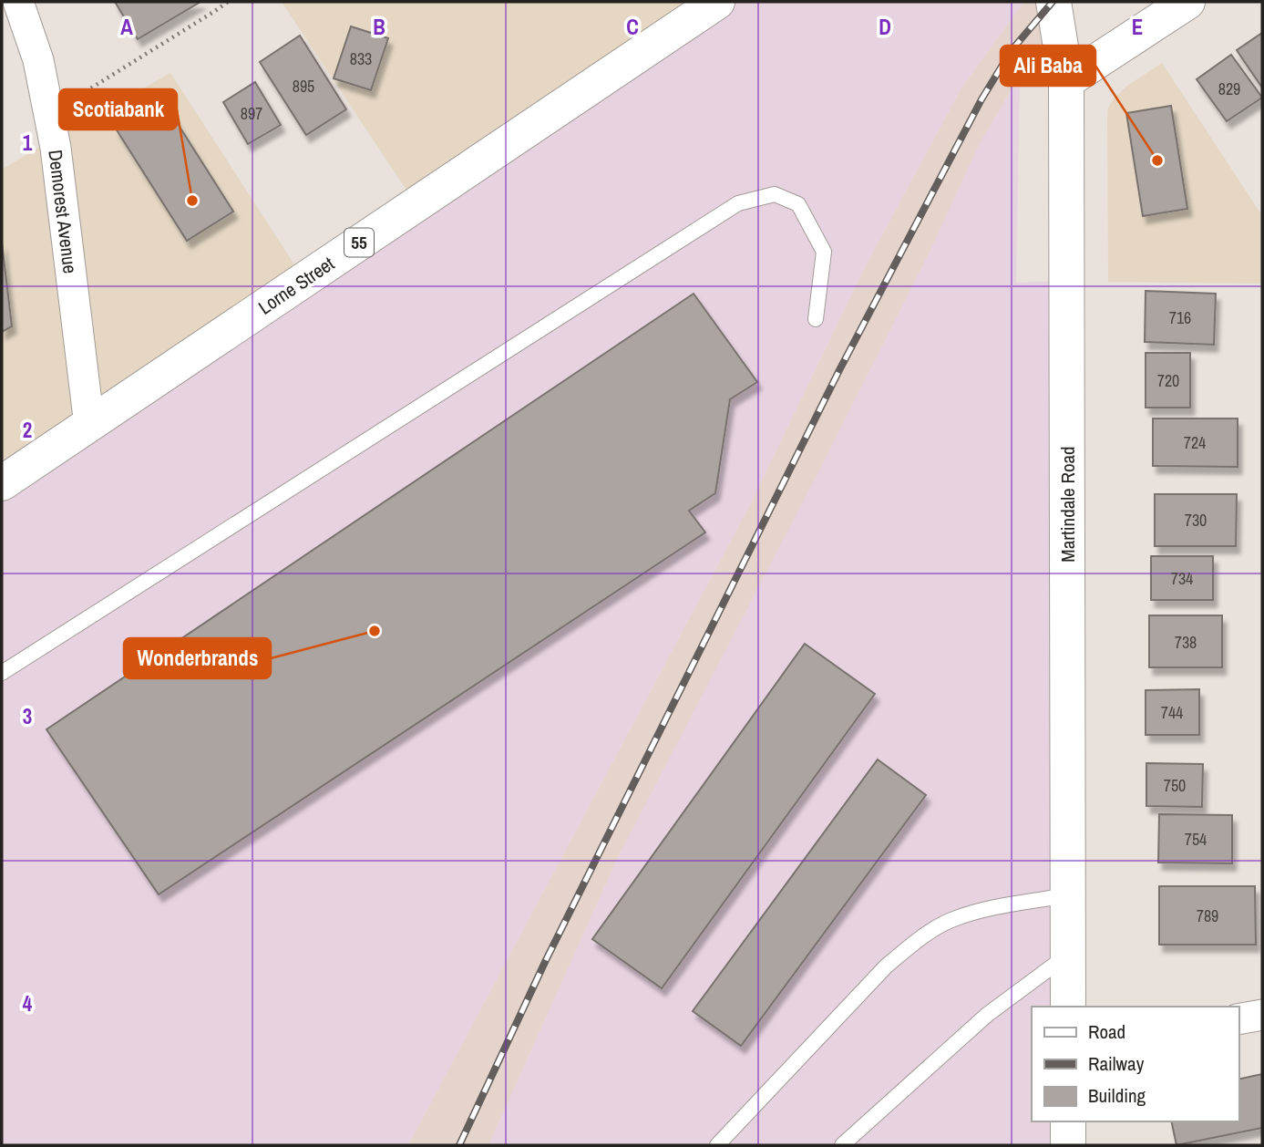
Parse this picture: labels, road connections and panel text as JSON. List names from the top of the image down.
{
  "streets": {
    "street": [
      "Demorest Avenue",
      "55",
      "Lorne Street",
      "Martindale Road"
    ]
  },
  "crossings": [
    ["Demorest Avenue", "Lorne Street"]
  ],
  "places": ["Ali Baba", "Scotiabank", "Wonderbrands"],
  "house_numbers": [
    "833",
    "895",
    "829",
    "897",
    "716",
    "720",
    "724",
    "730",
    "734",
    "738",
    "744",
    "750",
    "754",
    "789"
  ],
  "legend": ["Road", "Railway", "Building"],
  "grid": {
    "columns": [
      "A",
      "B",
      "C",
      "D",
      "E"
    ],
    "rows": [
      "1",
      "2",
      "3",
      "4"
    ]
  }
}
